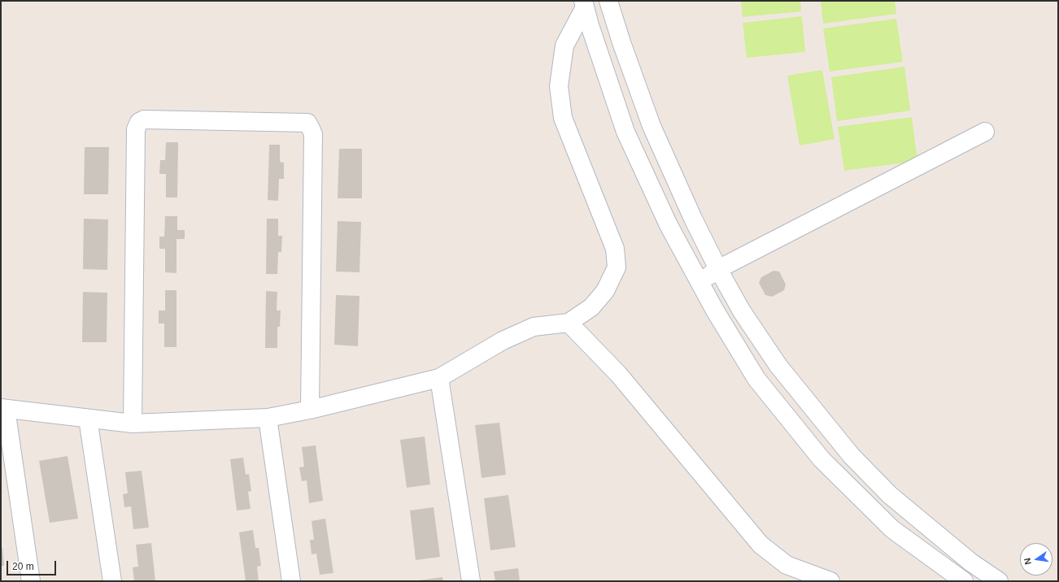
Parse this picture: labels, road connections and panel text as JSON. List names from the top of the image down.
{
  "scale_bar": "20 m",
  "north": "left"
}
